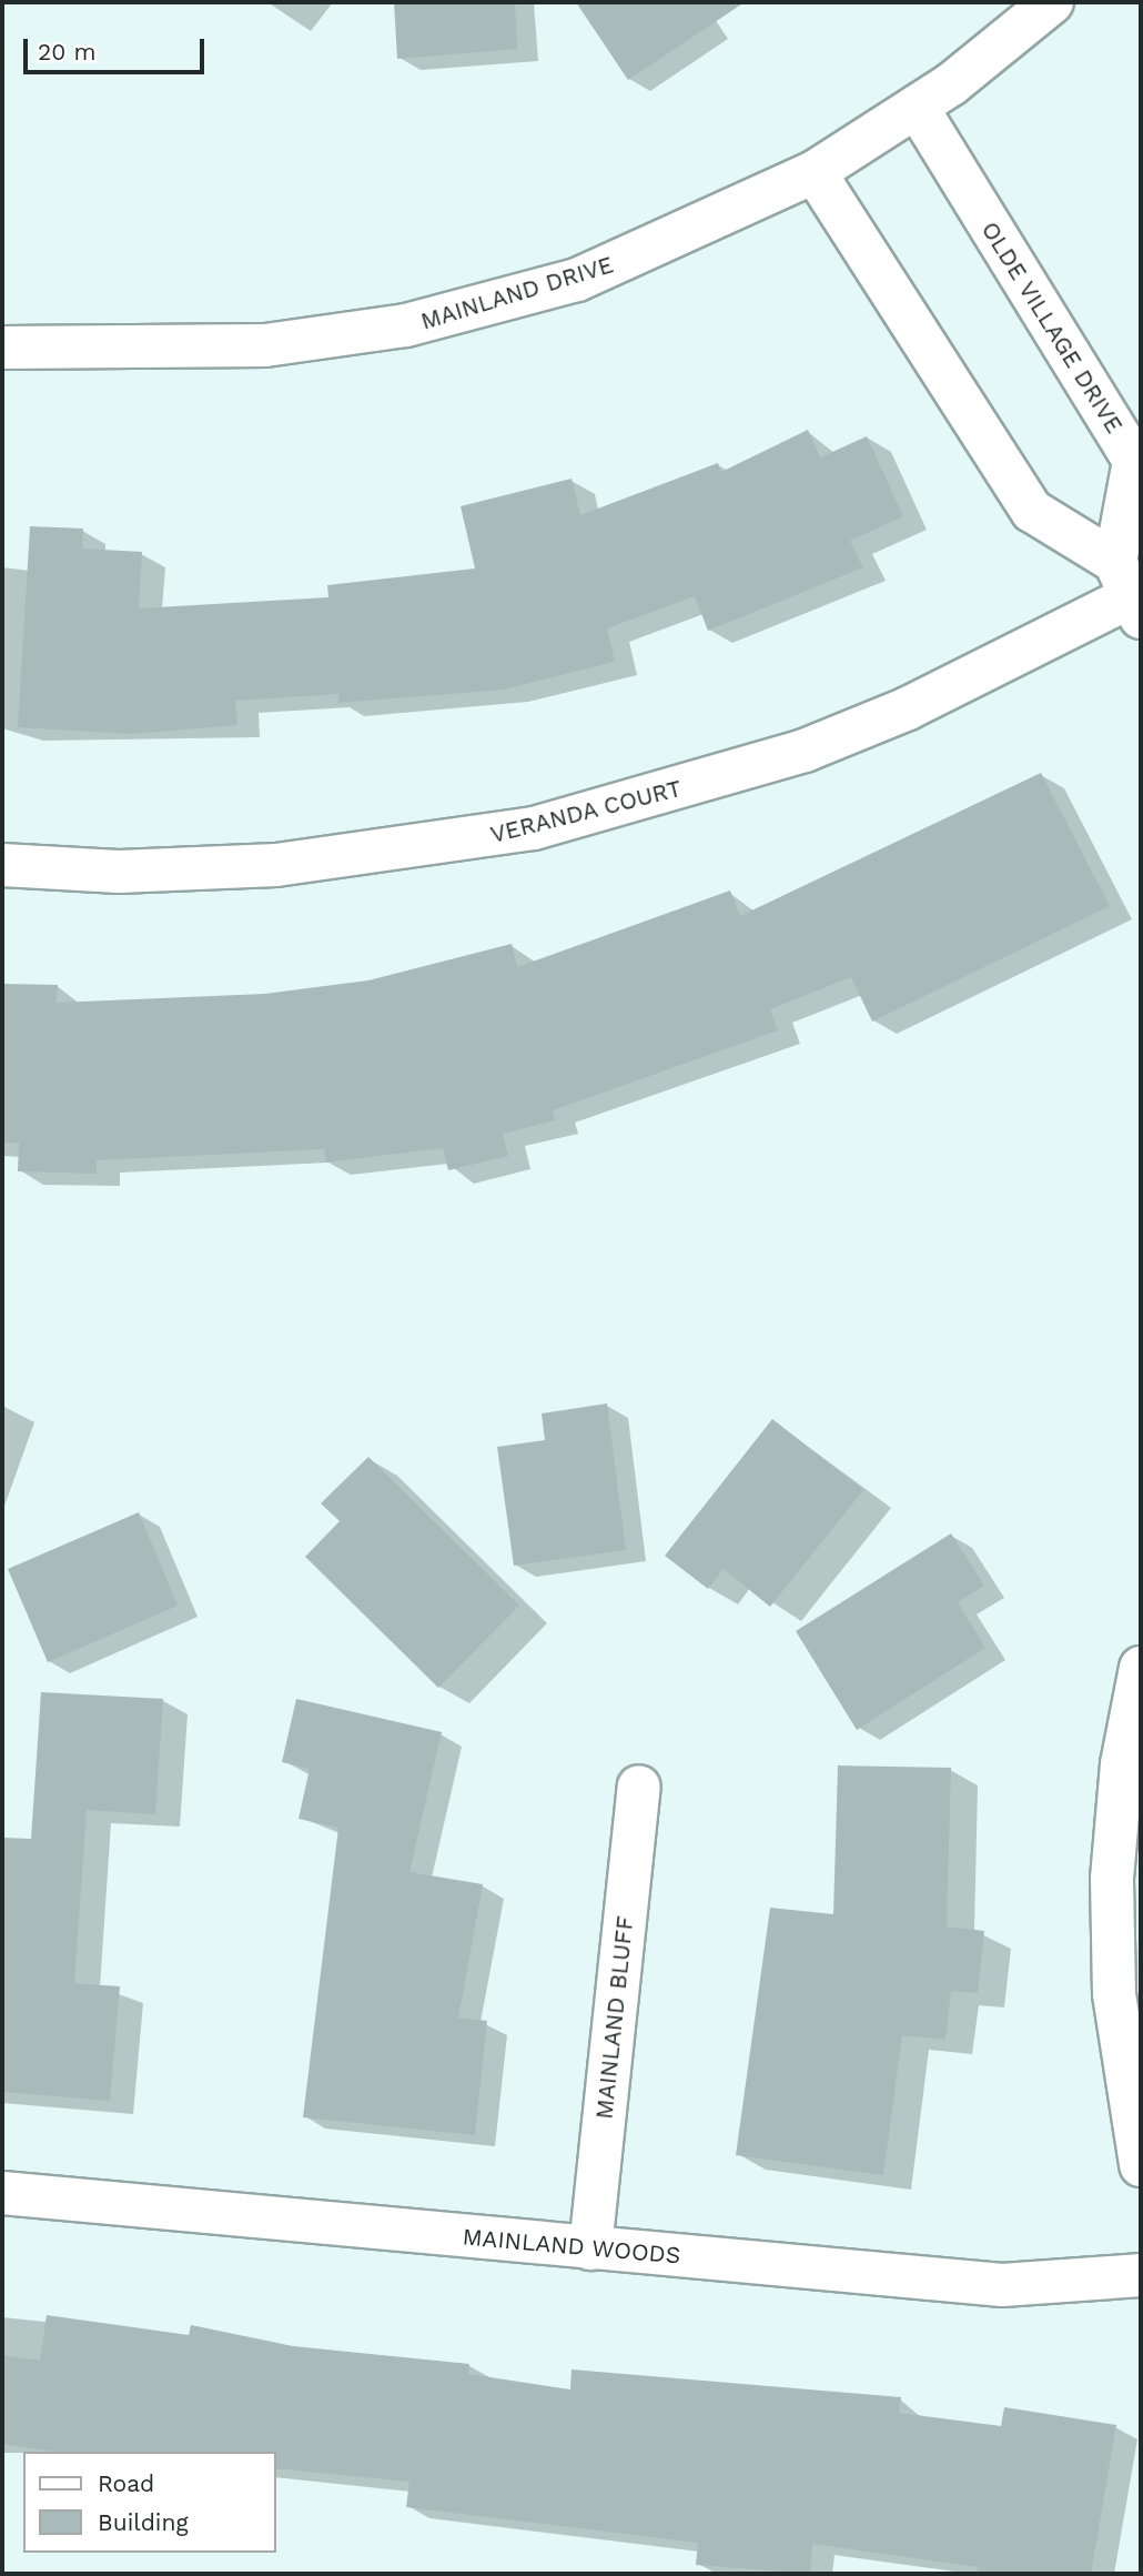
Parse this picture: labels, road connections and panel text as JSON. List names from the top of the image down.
{
  "streets": {
    "street": [
      "MAINLAND DRIVE",
      "OLDE VILLAGE DRIVE",
      "VERANDA COURT",
      "MAINLAND BLUFF",
      "MAINLAND WOODS"
    ]
  },
  "crossings": [
    ["MAINLAND DRIVE", "OLDE VILLAGE DRIVE"],
    ["OLDE VILLAGE DRIVE", "VERANDA COURT"],
    ["MAINLAND BLUFF", "MAINLAND WOODS"]
  ],
  "legend": ["Road", "Building"],
  "scale_bar": "20 m"
}
